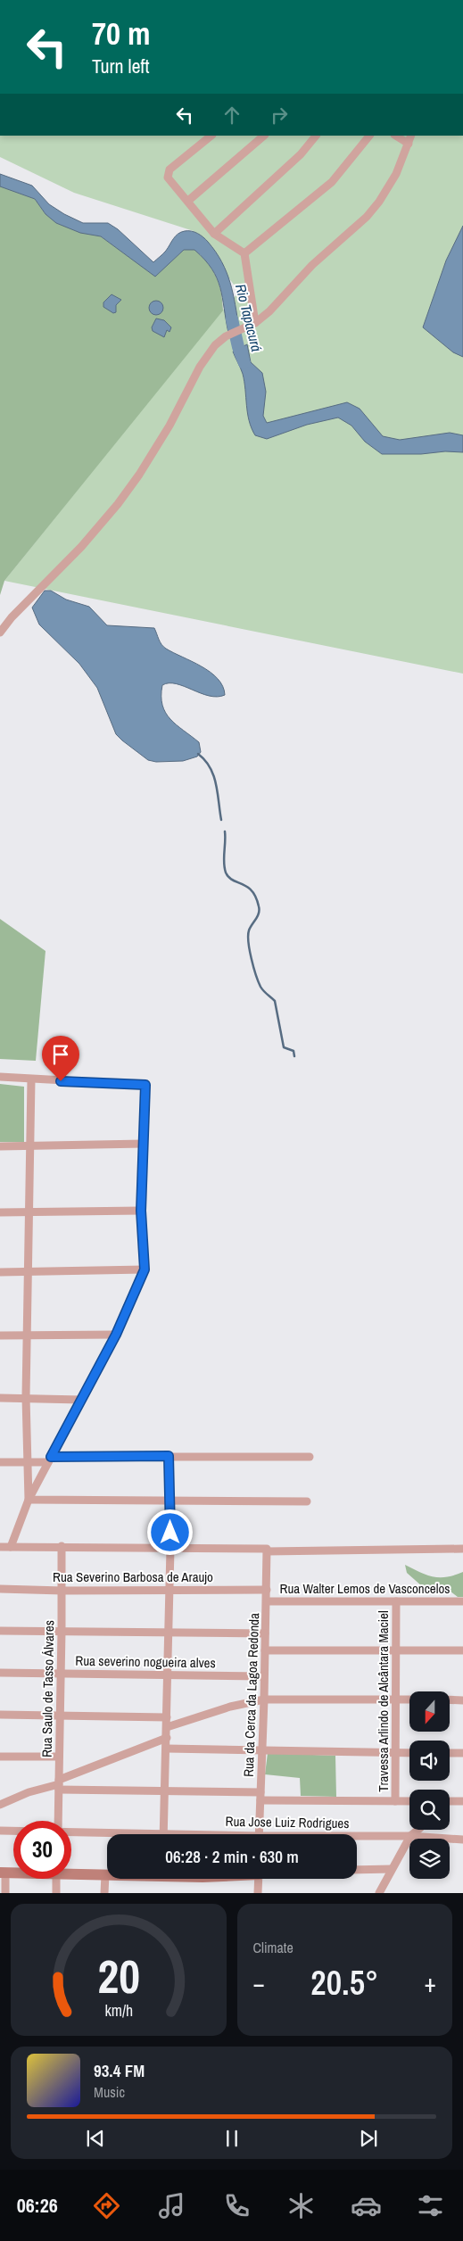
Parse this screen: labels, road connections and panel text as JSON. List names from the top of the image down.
{
  "streets": {
    "street": [
      "Rua Severino Barbosa de Araujo",
      "Rua Walter Lemos de Vasconcelos",
      "Rua severino nogueira alves",
      "Rua Saulo de Tasso Álvares",
      "Rua da Cerca da Lagoa Redonda",
      "Travessa Arlindo de Alcântara Maciel",
      "Rua Jose Luiz Rodrigues"
    ]
  },
  "crossings": [
    ["Rua Severino Barbosa de Araujo", "Rua Saulo de Tasso Álvares"],
    ["Rua Severino Barbosa de Araujo", "Rua da Cerca da Lagoa Redonda"],
    ["Rua Walter Lemos de Vasconcelos", "Rua da Cerca da Lagoa Redonda"],
    ["Rua Walter Lemos de Vasconcelos", "Travessa Arlindo de Alcântara Maciel"],
    ["Rua severino nogueira alves", "Rua Saulo de Tasso Álvares"],
    ["Rua severino nogueira alves", "Rua da Cerca da Lagoa Redonda"]
  ],
  "water": ["Rio Tapacurá"],
  "north": "bottom",
  "page": {
    "turn": ["70 m", "Turn left"],
    "limit": "30",
    "trip": "06:28 · 2 min · 630 m",
    "tile": "Climate",
    "heat": ["−", "20.5°", "+"],
    "song": ["93.4 FM", "Music"],
    "tabs": "06:26",
    "gauge": ["20", "km/h"]
  }
}
